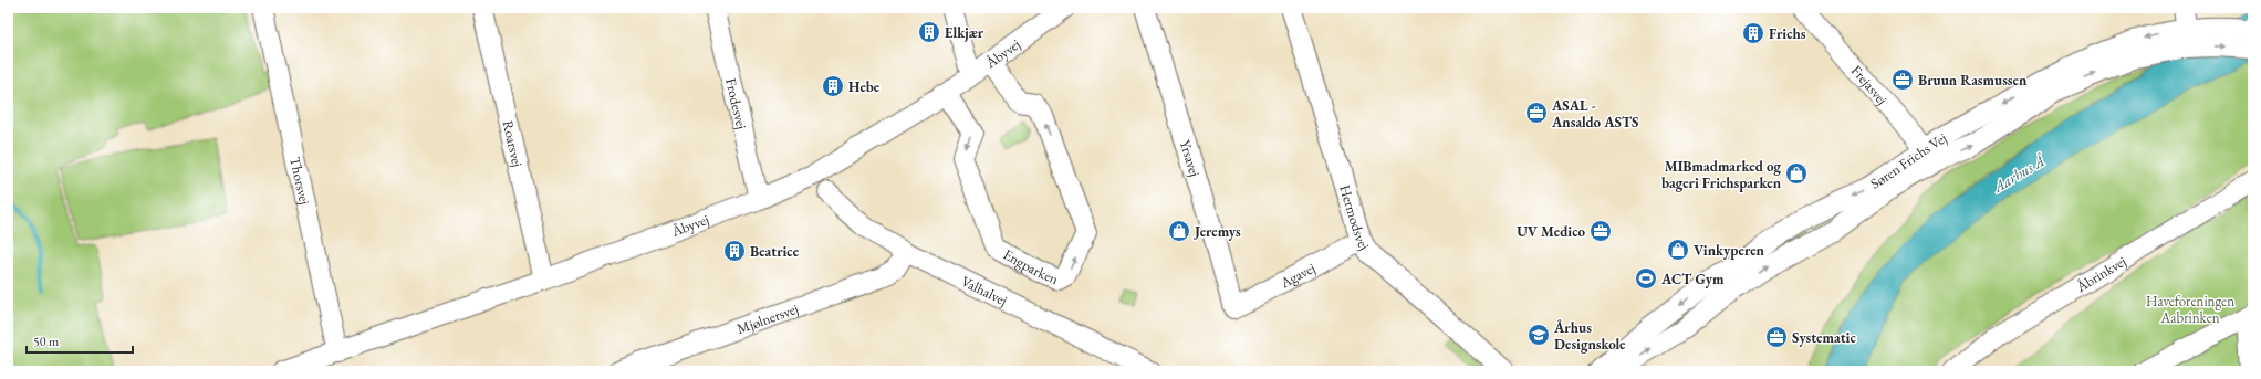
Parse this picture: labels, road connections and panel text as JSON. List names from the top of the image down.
{
  "streets": {
    "street": [
      "Åbyvej",
      "Frejasvej",
      "Frodesvej",
      "Roarsvej",
      "Yrsavej",
      "Søren Frichs Vej",
      "Thorsvej",
      "Hermodsvej",
      "Engparken",
      "Åbrinkvej",
      "Agavej",
      "Valhalvej",
      "Mjølnersvej"
    ]
  },
  "crossings": [
    ["Åbyvej", "Frodesvej"],
    ["Åbyvej", "Roarsvej"],
    ["Åbyvej", "Thorsvej"],
    ["Åbyvej", "Engparken"],
    ["Frejasvej", "Søren Frichs Vej"],
    ["Yrsavej", "Agavej"],
    ["Hermodsvej", "Agavej"],
    ["Valhalvej", "Mjølnersvej"]
  ],
  "water": ["Aarhus Å"],
  "parks": ["Haveforeningen Aabrinken"],
  "places": {
    "building": [
      "Elkjær",
      "Frichs",
      "Hebe",
      "Beatrice"
    ],
    "office": [
      "Bruun Rasmussen",
      "ASAL - Ansaldo ASTS",
      "UV Medico",
      "Systematic"
    ],
    "shop": ["MIBmadmarked og bageri Frichsparken", "Jeremys", "Vinkyperen"],
    "sports": ["ACT Gym"],
    "school or university": ["Århus Designskole"]
  },
  "scale_bar": "50 m"
}
